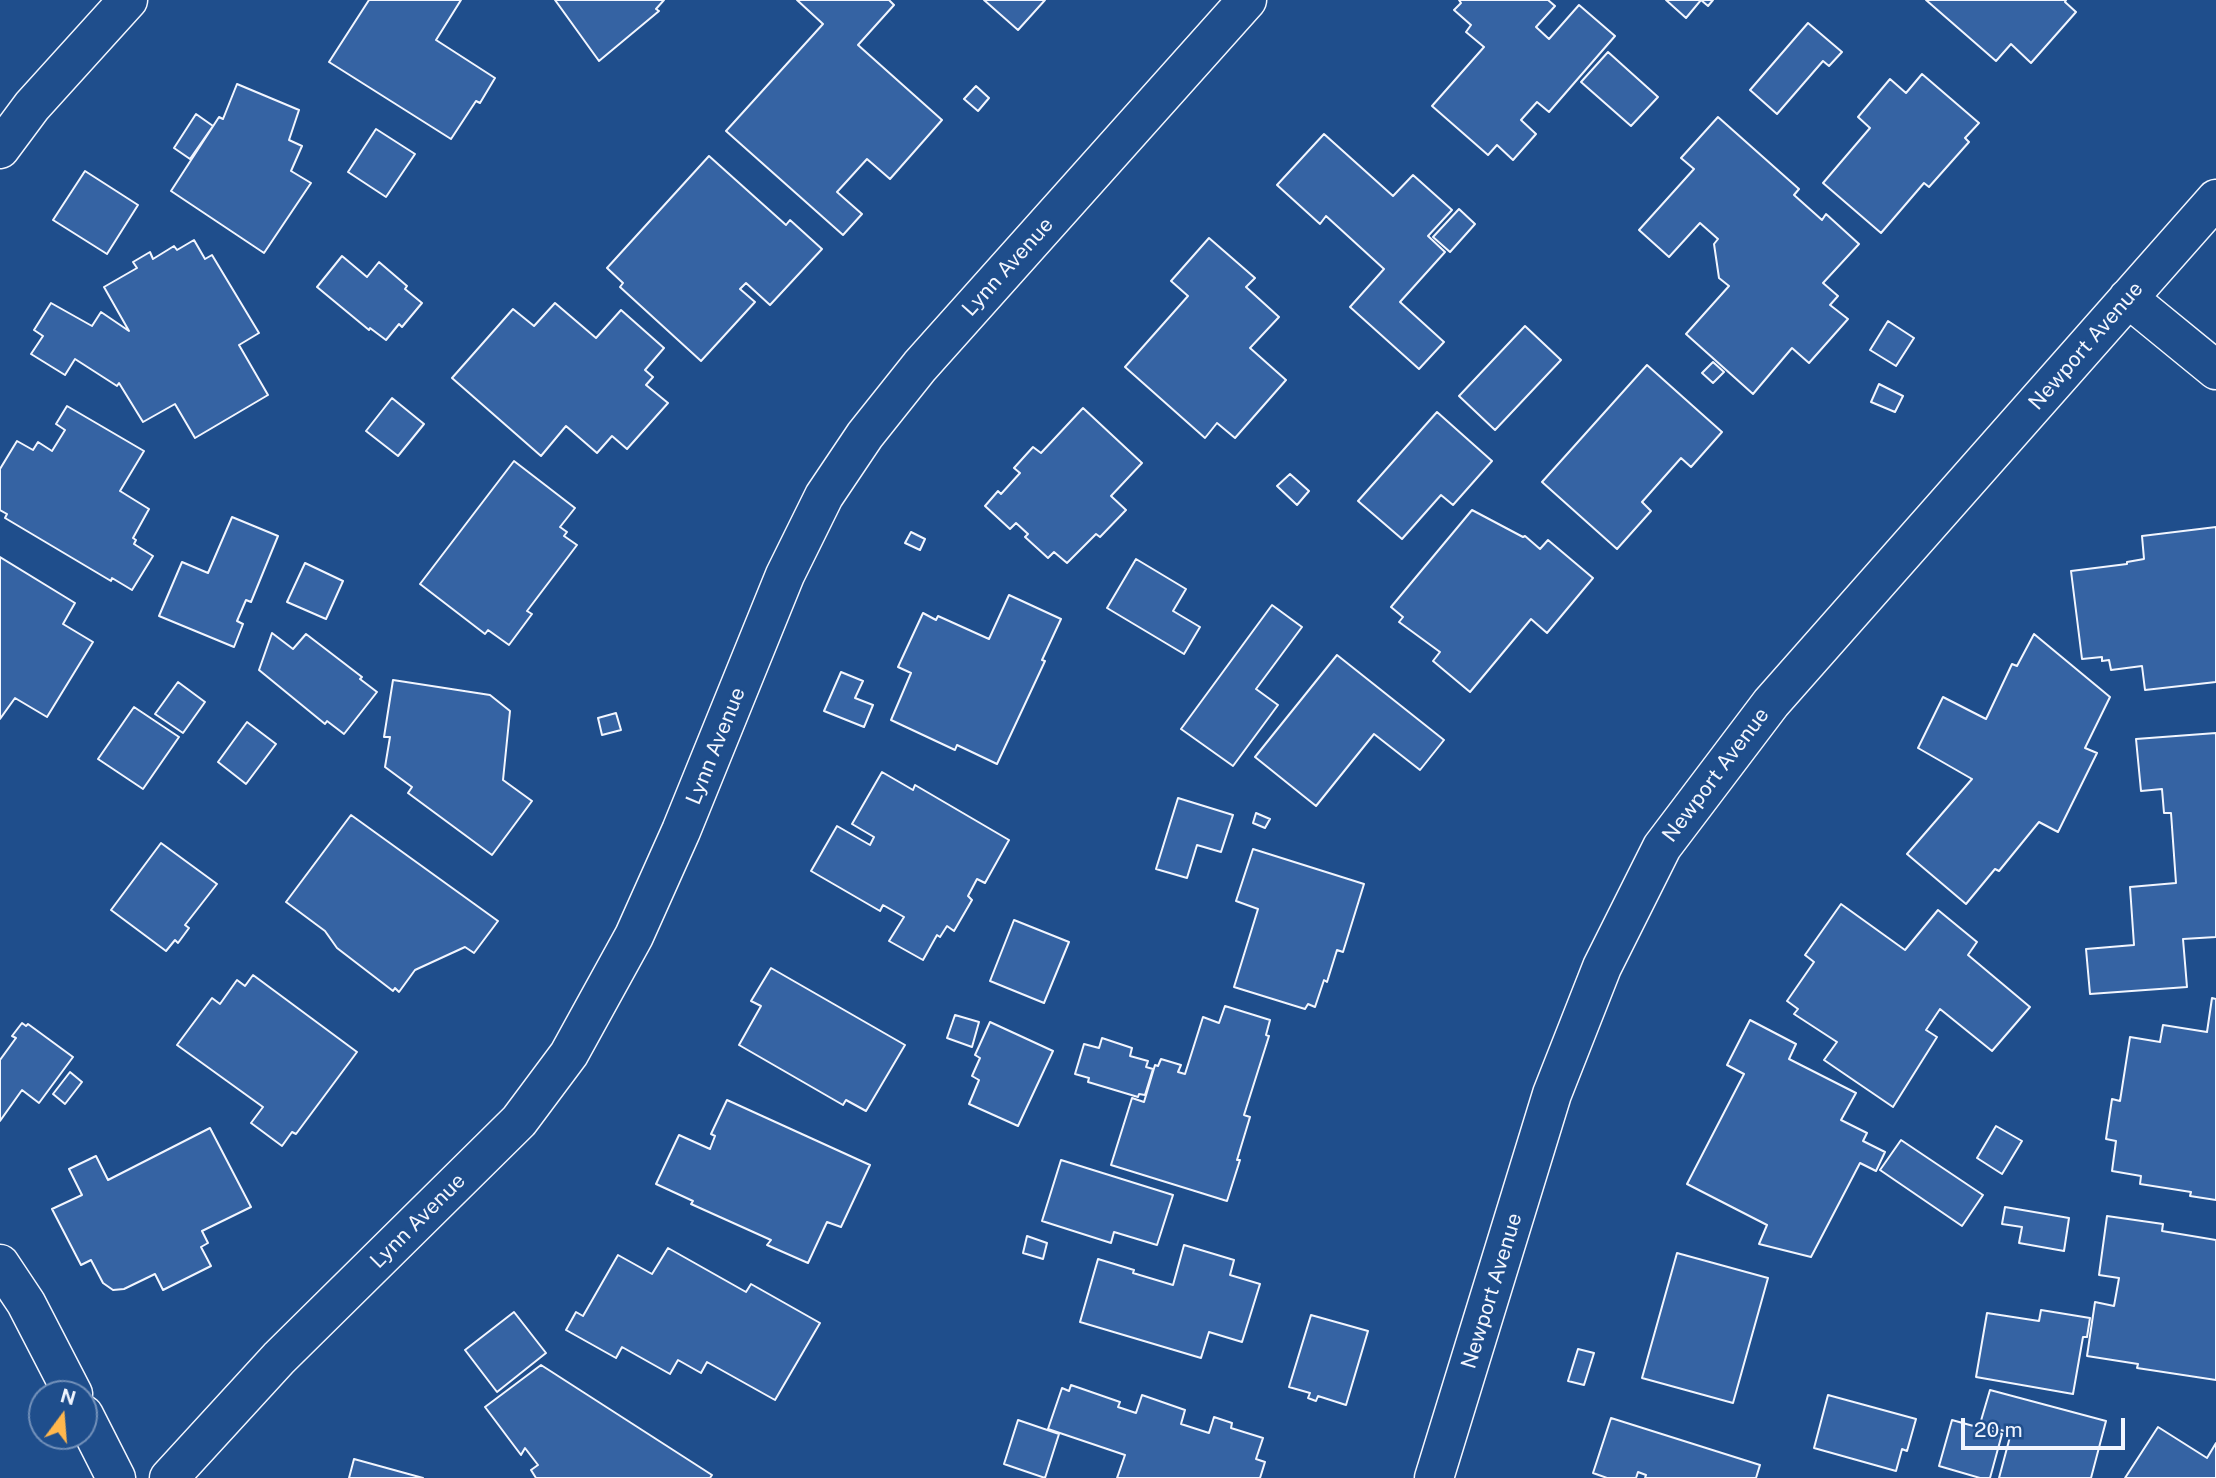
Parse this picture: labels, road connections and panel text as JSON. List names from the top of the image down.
{
  "streets": {
    "street": ["Lynn Avenue", "Newport Avenue"]
  },
  "scale_bar": "20 m",
  "north": "top"
}
